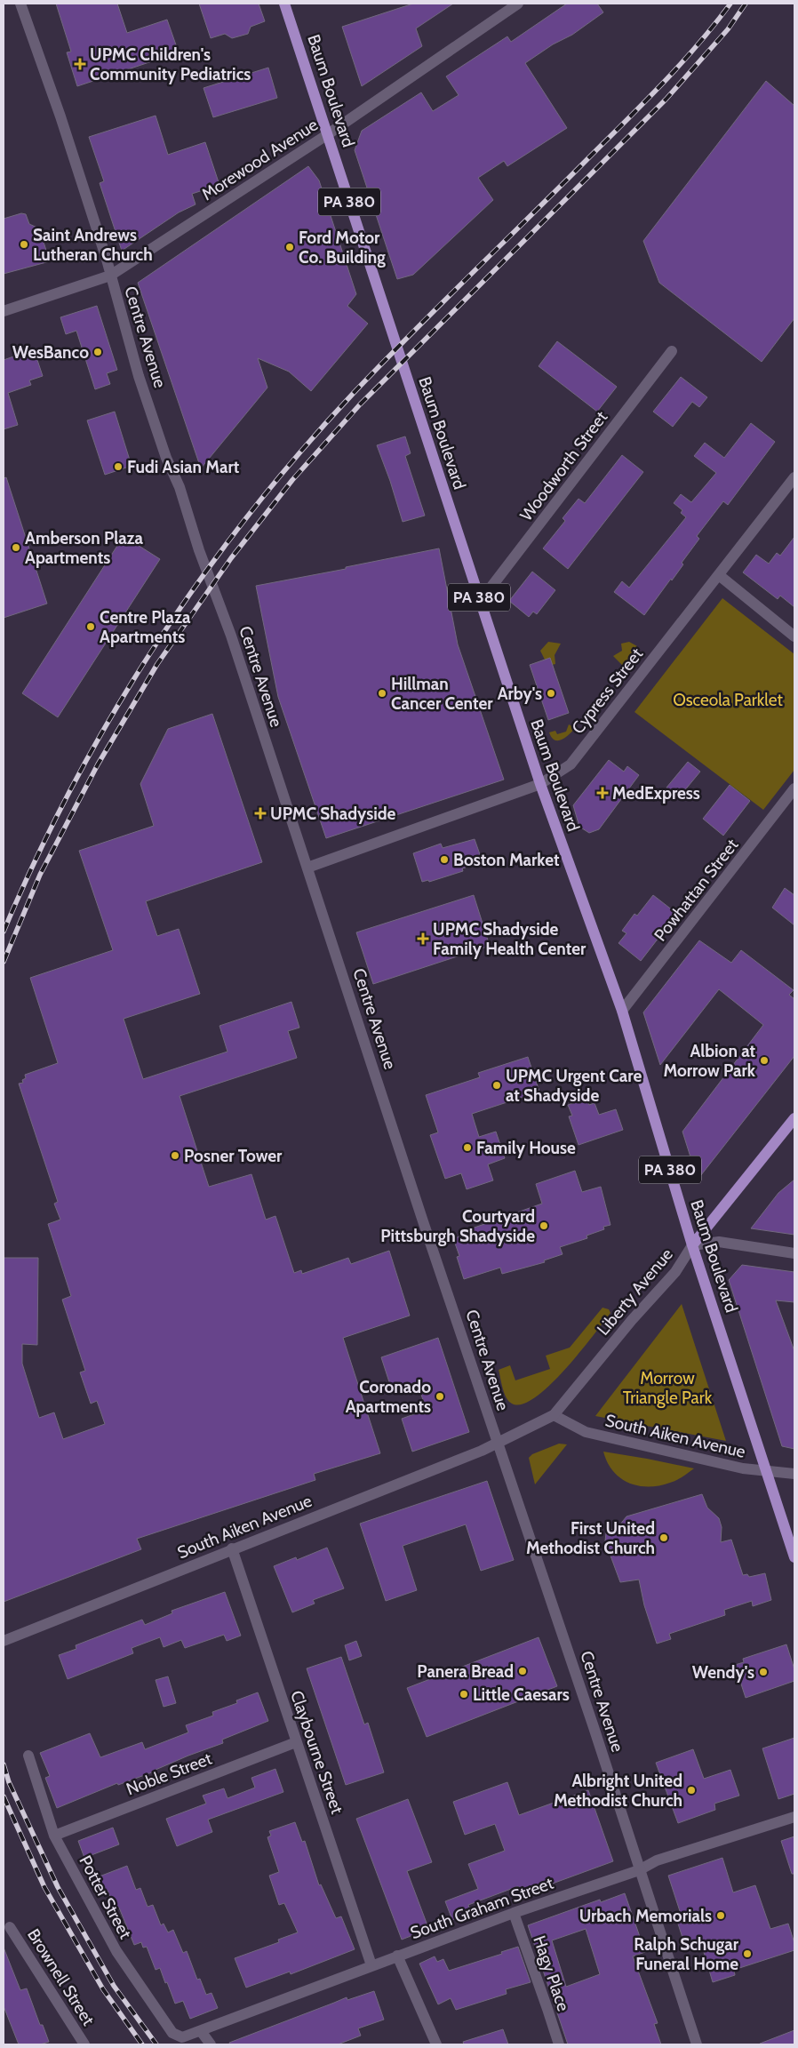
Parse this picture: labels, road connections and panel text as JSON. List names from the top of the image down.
{
  "streets": {
    "main road": ["Baum Boulevard", "PA 380", "Liberty Avenue"],
    "street": [
      "Morewood Avenue",
      "Centre Avenue",
      "Woodworth Street",
      "Cypress Street",
      "Powhattan Street",
      "South Aiken Avenue",
      "Claybourne Street",
      "Noble Street",
      "Potter Street",
      "South Graham Street",
      "Hagy Place",
      "Brownell Street"
    ]
  },
  "crossings": [
    ["Baum Boulevard", "Morewood Avenue"],
    ["Baum Boulevard", "Woodworth Street"],
    ["Baum Boulevard", "Cypress Street"],
    ["Baum Boulevard", "Powhattan Street"],
    ["Baum Boulevard", "Liberty Avenue"],
    ["Baum Boulevard", "South Aiken Avenue"],
    ["Morewood Avenue", "Centre Avenue"],
    ["Centre Avenue", "Cypress Street"],
    ["Centre Avenue", "Liberty Avenue"],
    ["Centre Avenue", "South Aiken Avenue"],
    ["Centre Avenue", "South Graham Street"],
    ["Liberty Avenue", "South Aiken Avenue"],
    ["South Aiken Avenue", "Claybourne Street"],
    ["Claybourne Street", "Noble Street"],
    ["Claybourne Street", "South Graham Street"],
    ["Noble Street", "Potter Street"],
    ["Potter Street", "South Graham Street"],
    ["South Graham Street", "Hagy Place"]
  ],
  "parks": ["Osceola Parklet", "Morrow Triangle Park"],
  "places": {
    "health": [
      "UPMC Children's Community Pediatrics",
      "MedExpress",
      "UPMC Shadyside",
      "UPMC Shadyside Family Health Center"
    ],
    "other": [
      "Saint Andrews Lutheran Church",
      "Ford Motor Co. Building",
      "WesBanco",
      "Fudi Asian Mart",
      "Amberson Plaza Apartments",
      "Centre Plaza Apartments",
      "Hillman Cancer Center",
      "Arby's",
      "Boston Market",
      "Albion at Morrow Park",
      "UPMC Urgent Care at Shadyside",
      "Family House",
      "Posner Tower",
      "Courtyard Pittsburgh Shadyside",
      "Coronado Apartments",
      "First United Methodist Church",
      "Panera Bread",
      "Wendy's",
      "Little Caesars",
      "Albright United Methodist Church",
      "Urbach Memorials",
      "Ralph Schugar Funeral Home"
    ]
  }
}
